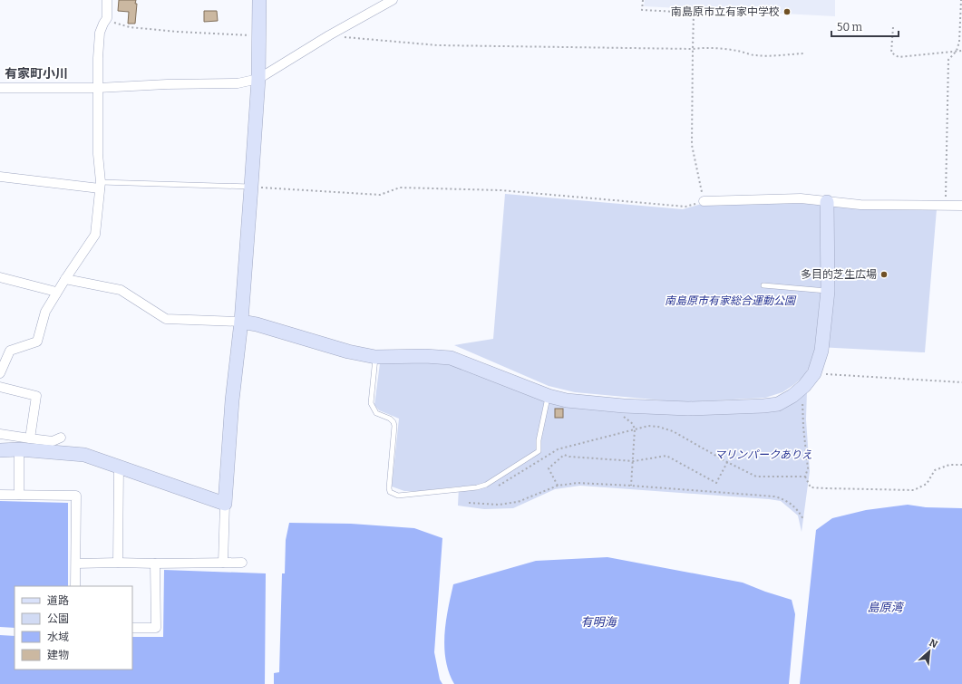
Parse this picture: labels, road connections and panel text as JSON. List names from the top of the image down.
{
  "districts": ["有家町小川"],
  "water": ["島原湾", "有明海"],
  "parks": ["南島原市有家総合運動公園", "マリンパークありえ"],
  "places": ["南島原市立有家中学校", "多目的芝生広場"],
  "legend": [
    "道路",
    "公園",
    "水域",
    "建物"
  ],
  "scale_bar": "50 m",
  "north": "top right"
}
